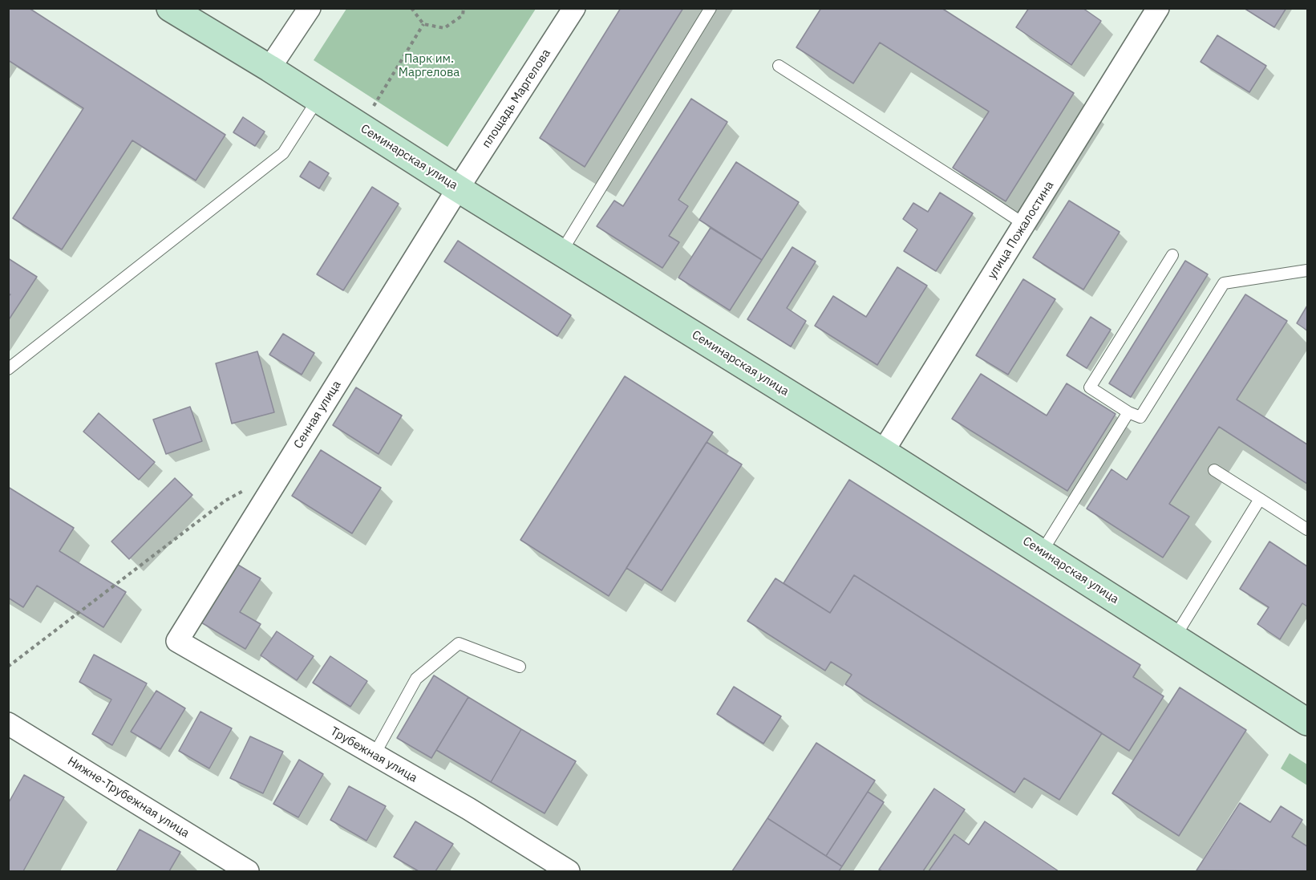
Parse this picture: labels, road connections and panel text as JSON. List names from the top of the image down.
{
  "streets": {
    "main road": ["Семинарская улица"],
    "street": [
      "площадь Маргелова",
      "улица Пожалостина",
      "Сенная улица",
      "Трубежная улица",
      "Нижне-Трубежная улица"
    ]
  },
  "crossings": [
    ["площадь Маргелова", "Семинарская улица"],
    ["площадь Маргелова", "Сенная улица"],
    ["Семинарская улица", "улица Пожалостина"],
    ["Семинарская улица", "Сенная улица"],
    ["Сенная улица", "Трубежная улица"]
  ],
  "parks": ["Парк им. Маргелова"]
}
